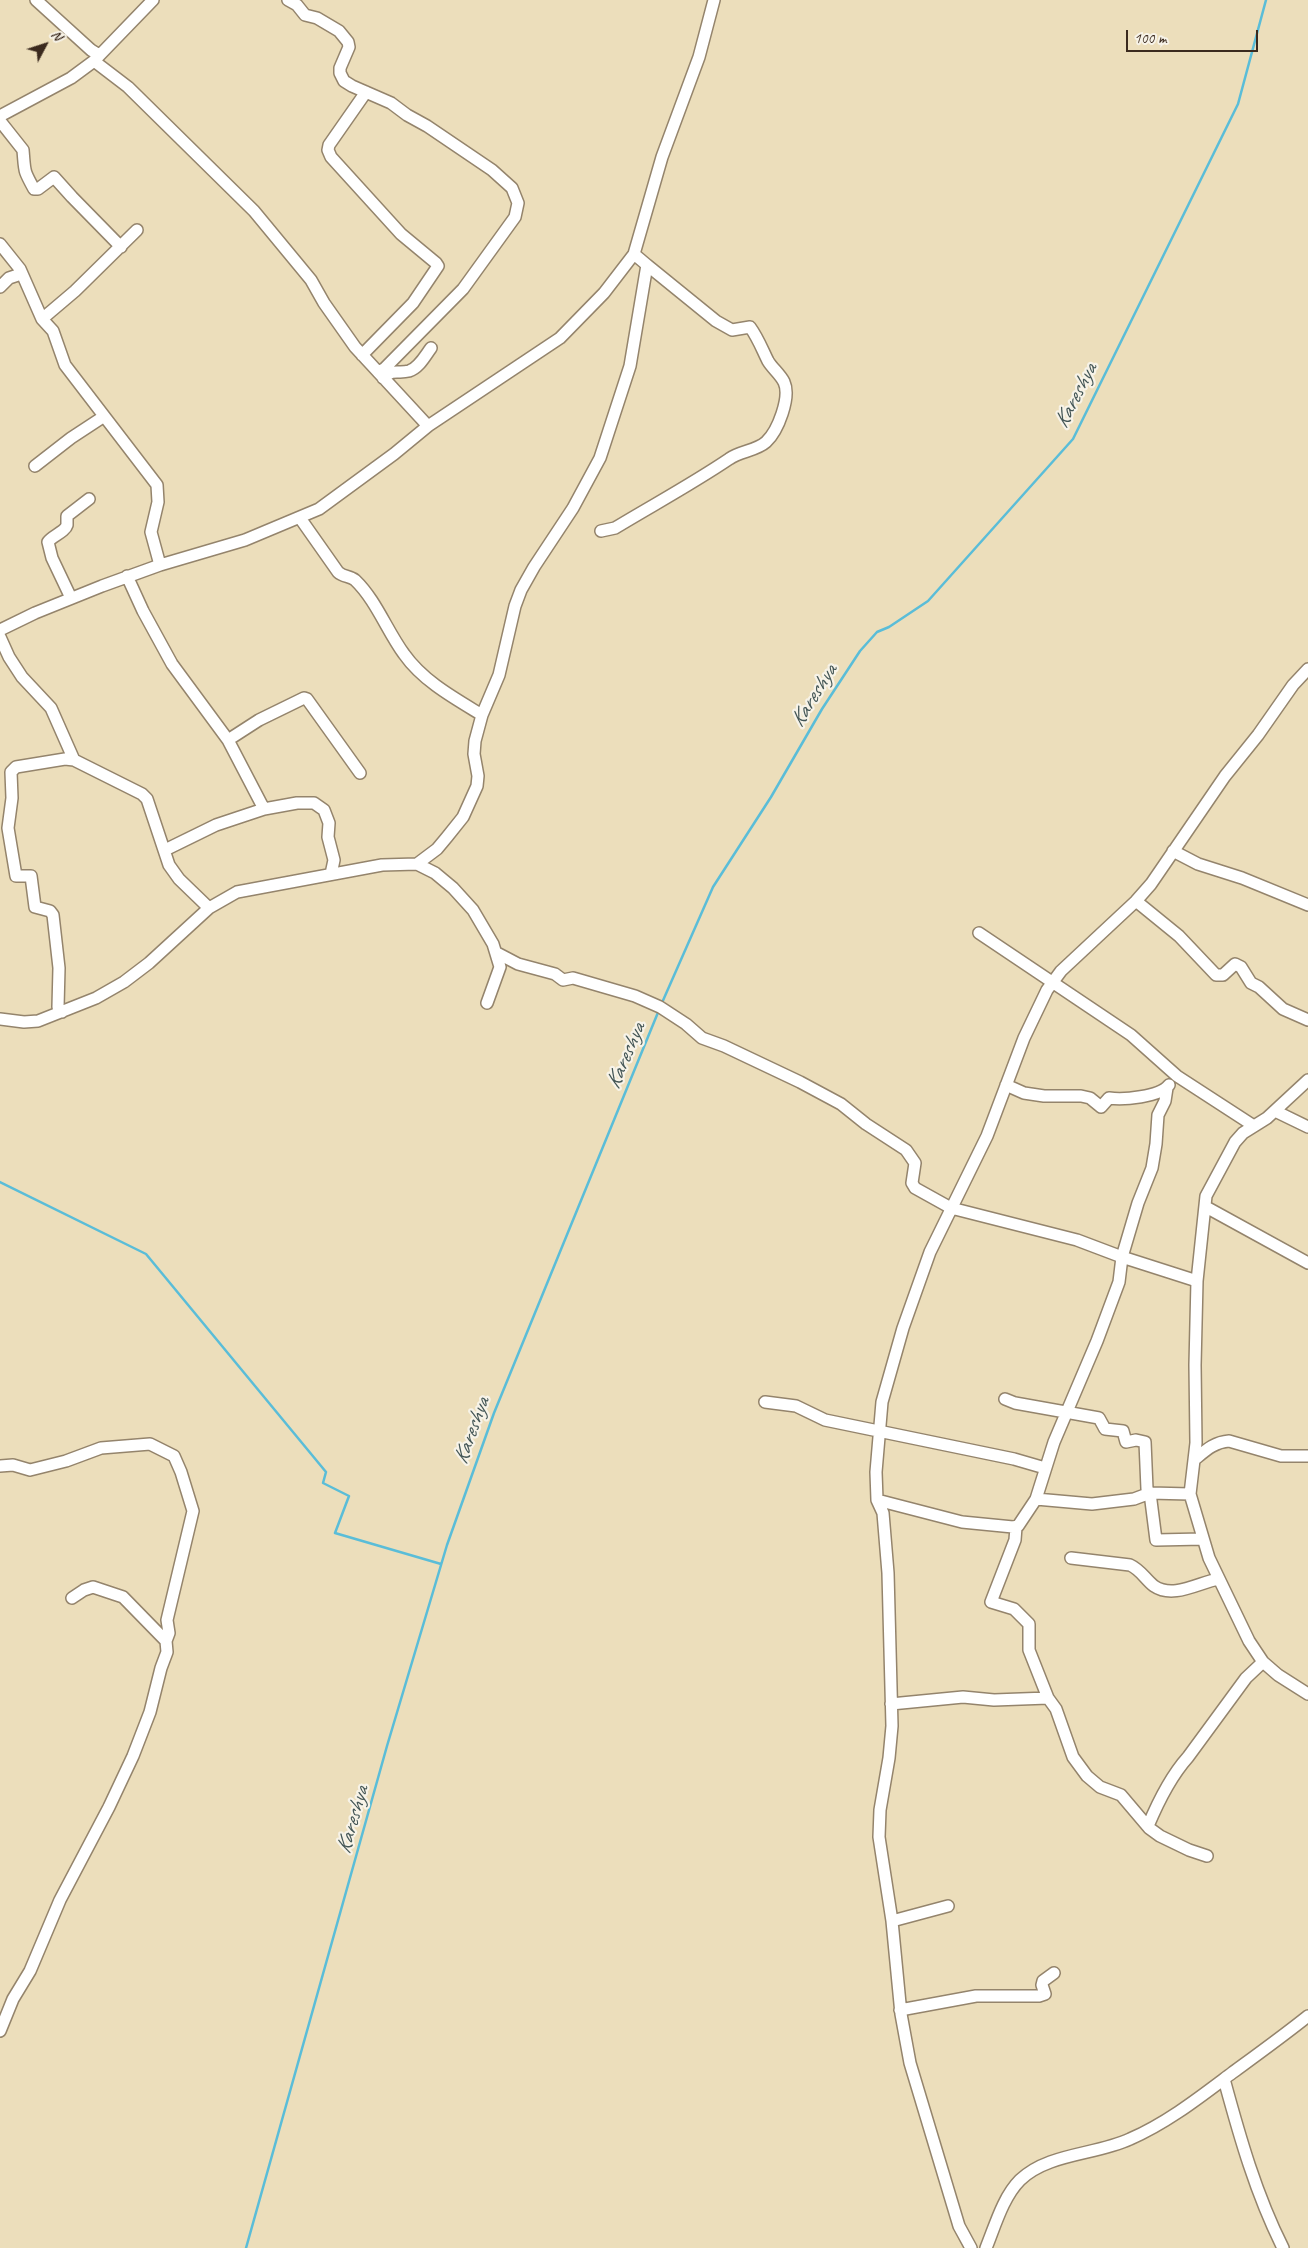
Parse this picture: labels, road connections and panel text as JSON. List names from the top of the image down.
{
  "water": ["Kareshya"],
  "scale_bar": "100 m",
  "north": "top right"
}
